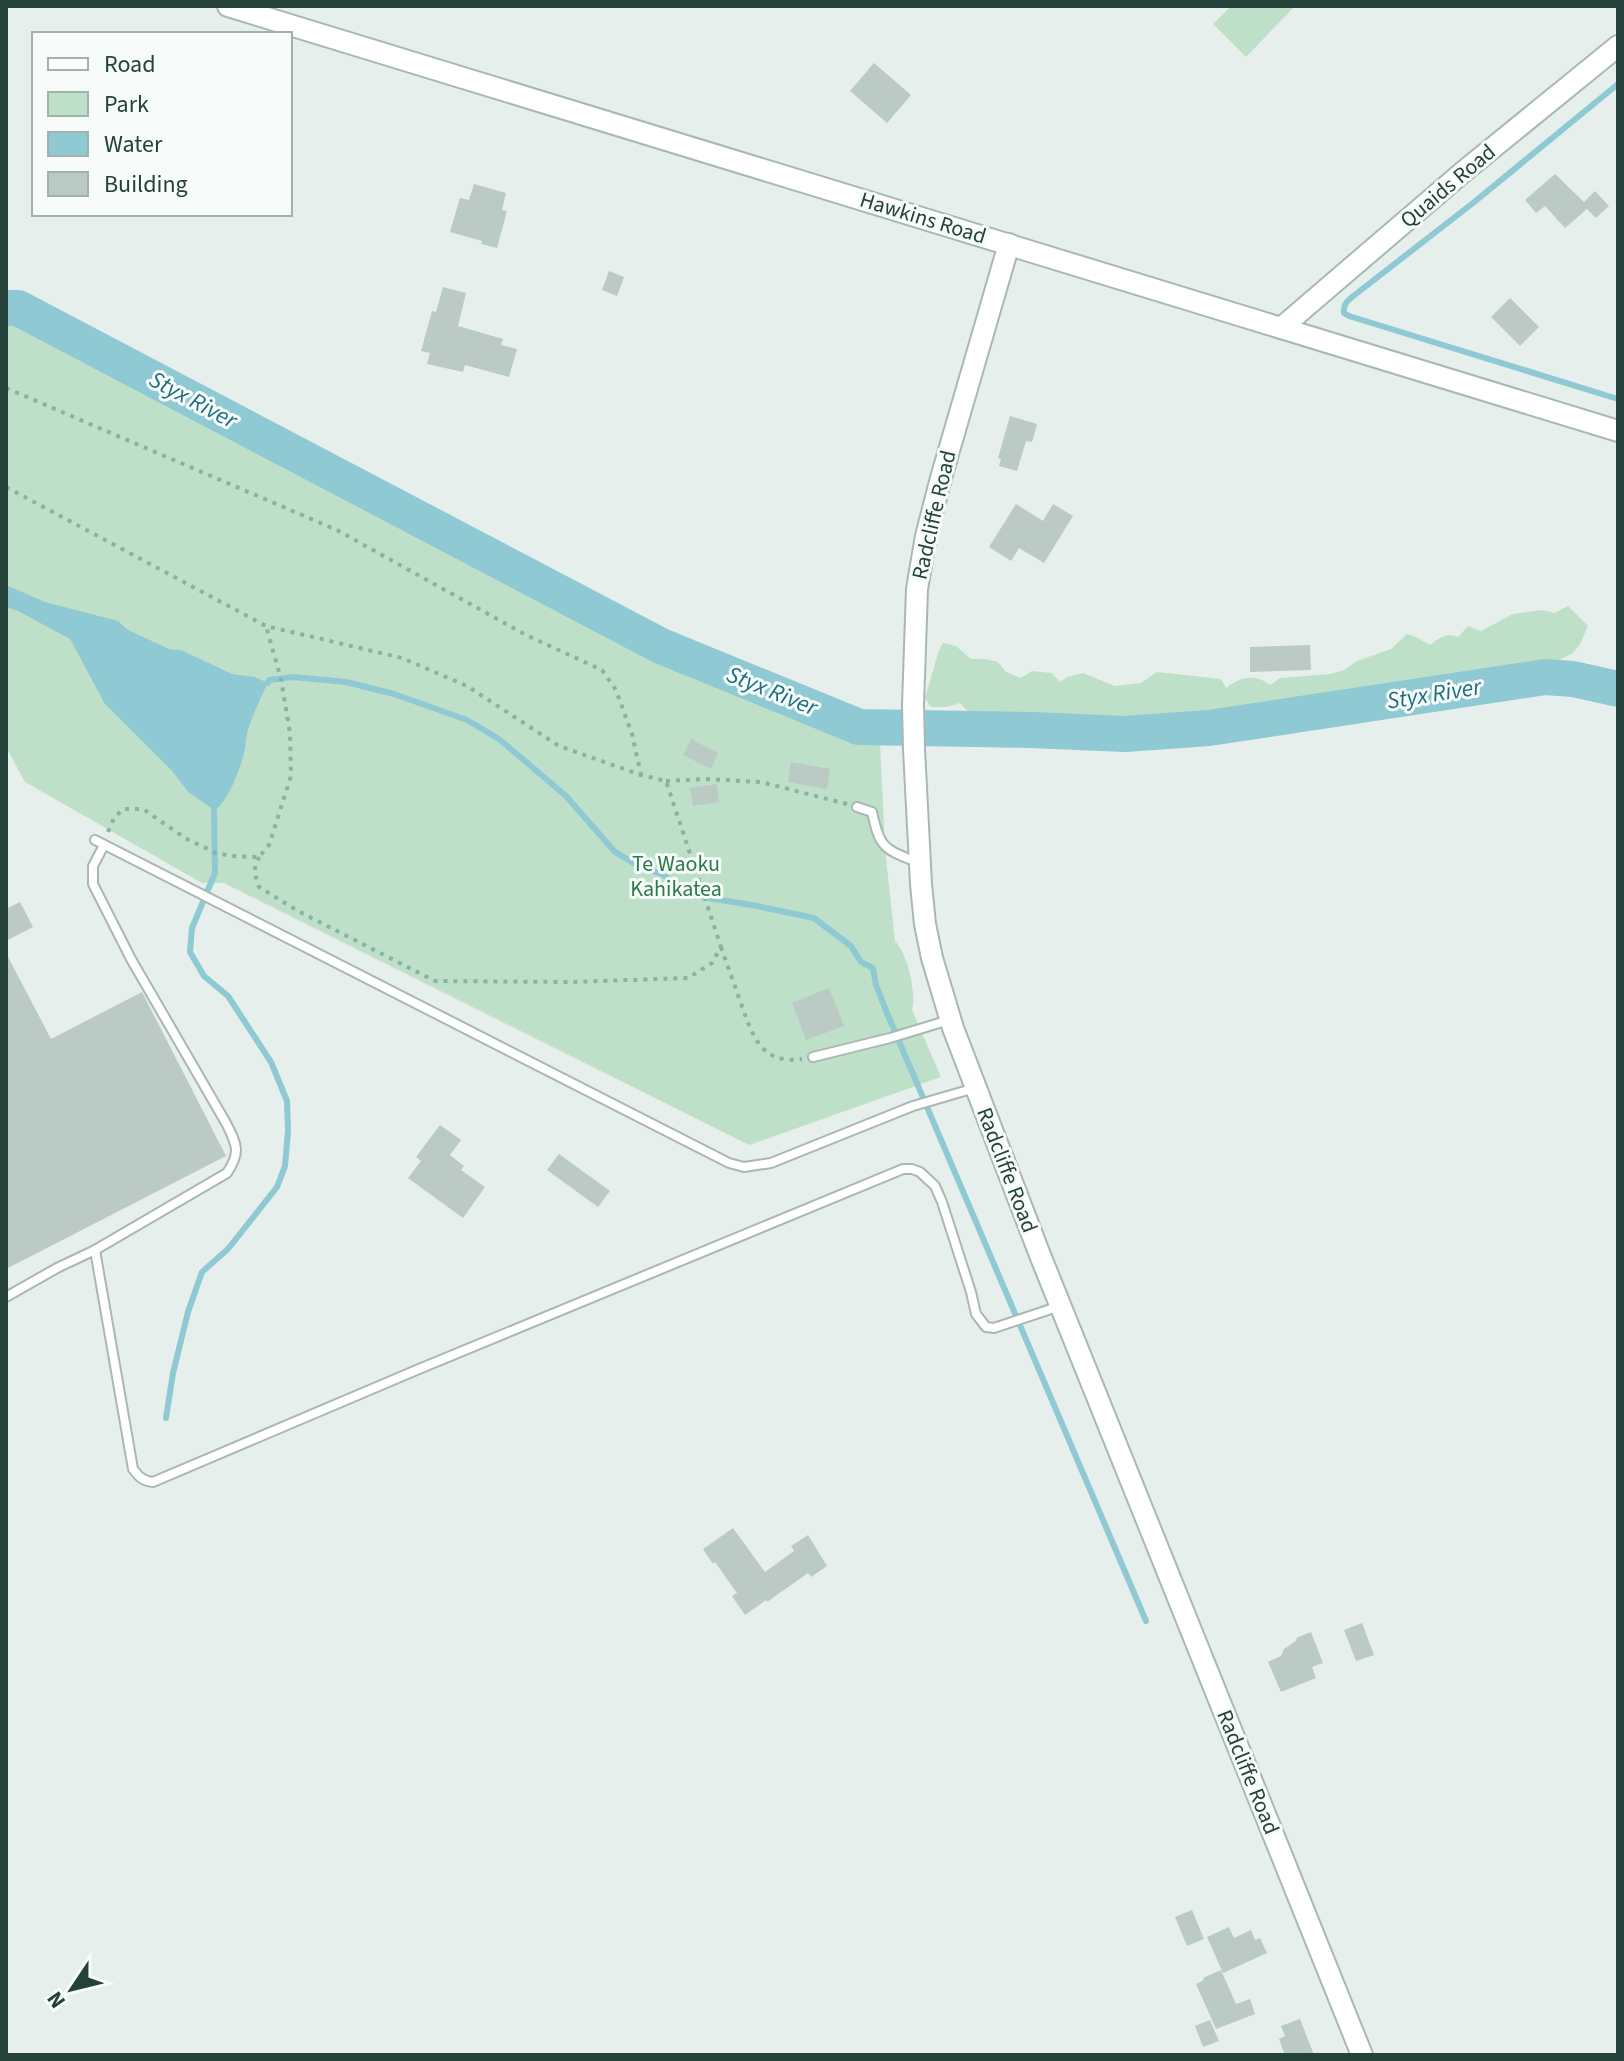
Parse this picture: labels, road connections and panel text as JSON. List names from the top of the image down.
{
  "streets": {
    "street": ["Quaids Road", "Hawkins Road", "Radcliffe Road"]
  },
  "crossings": [
    ["Quaids Road", "Hawkins Road"],
    ["Hawkins Road", "Radcliffe Road"]
  ],
  "water": ["Styx River"],
  "parks": ["Te Waoku Kahikatea"],
  "legend": [
    "Road",
    "Park",
    "Water",
    "Building"
  ],
  "north": "bottom left"
}
